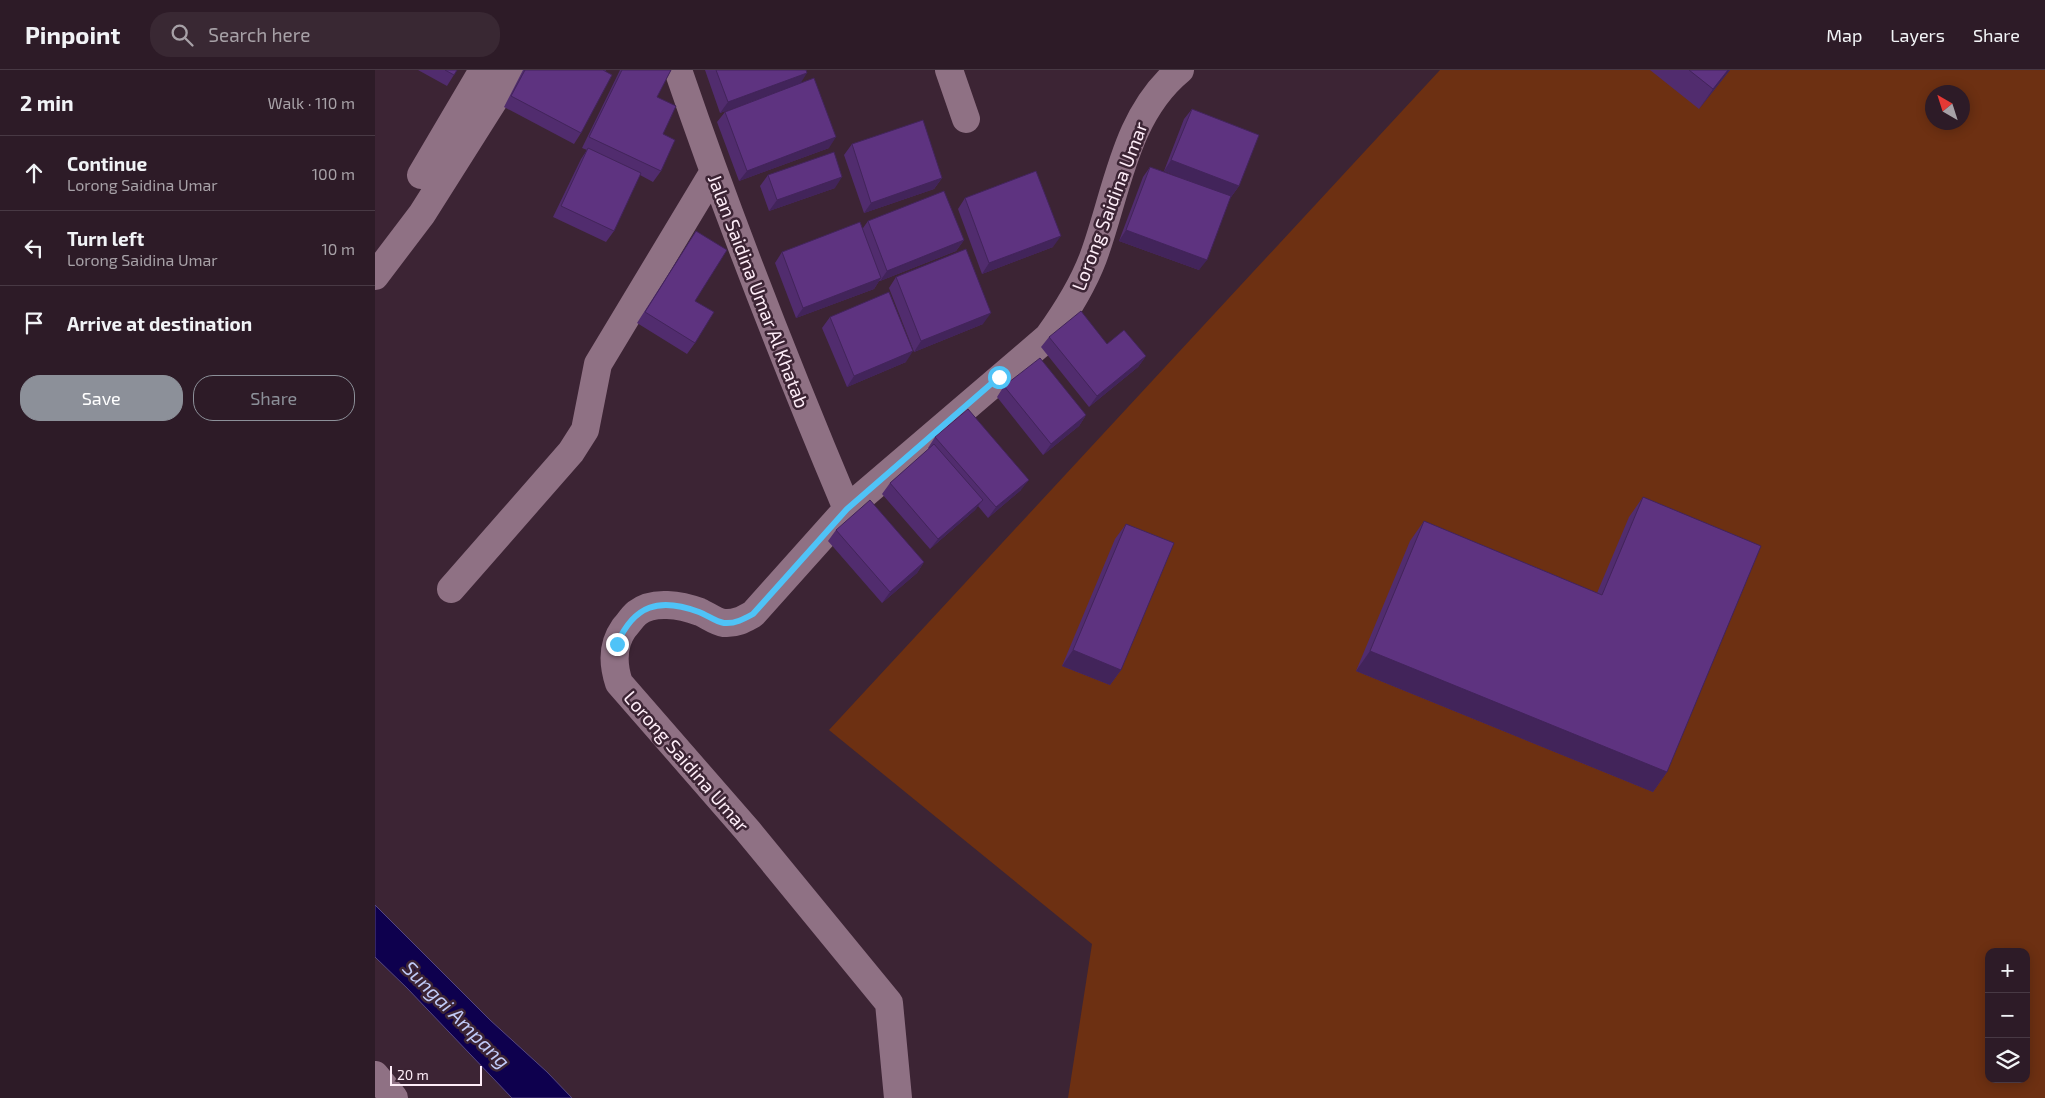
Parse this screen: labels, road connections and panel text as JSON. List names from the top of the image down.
{
  "streets": {
    "street": ["Lorong Saidina Umar", "Jalan Saidina Umar Al Khatab"]
  },
  "crossings": [
    ["Lorong Saidina Umar", "Jalan Saidina Umar Al Khatab"]
  ],
  "water": ["Sungai Ampang"],
  "scale_bar": "20 m",
  "north": "top left",
  "page": {
    "header": "Pinpoint",
    "search": "Search here",
    "nav": ["Map", "Layers", "Share"],
    "heading": ["2 min", "Walk · 110 m"],
    "list": [
      ["Continue", "Lorong Saidina Umar", "100 m"],
      ["Turn left", "Lorong Saidina Umar", "10 m"],
      "Arrive at destination"
    ],
    "buttons": ["Save", "Share"],
    "map_buttons": ["+", "−"],
    "scale": "20 m"
  }
}
